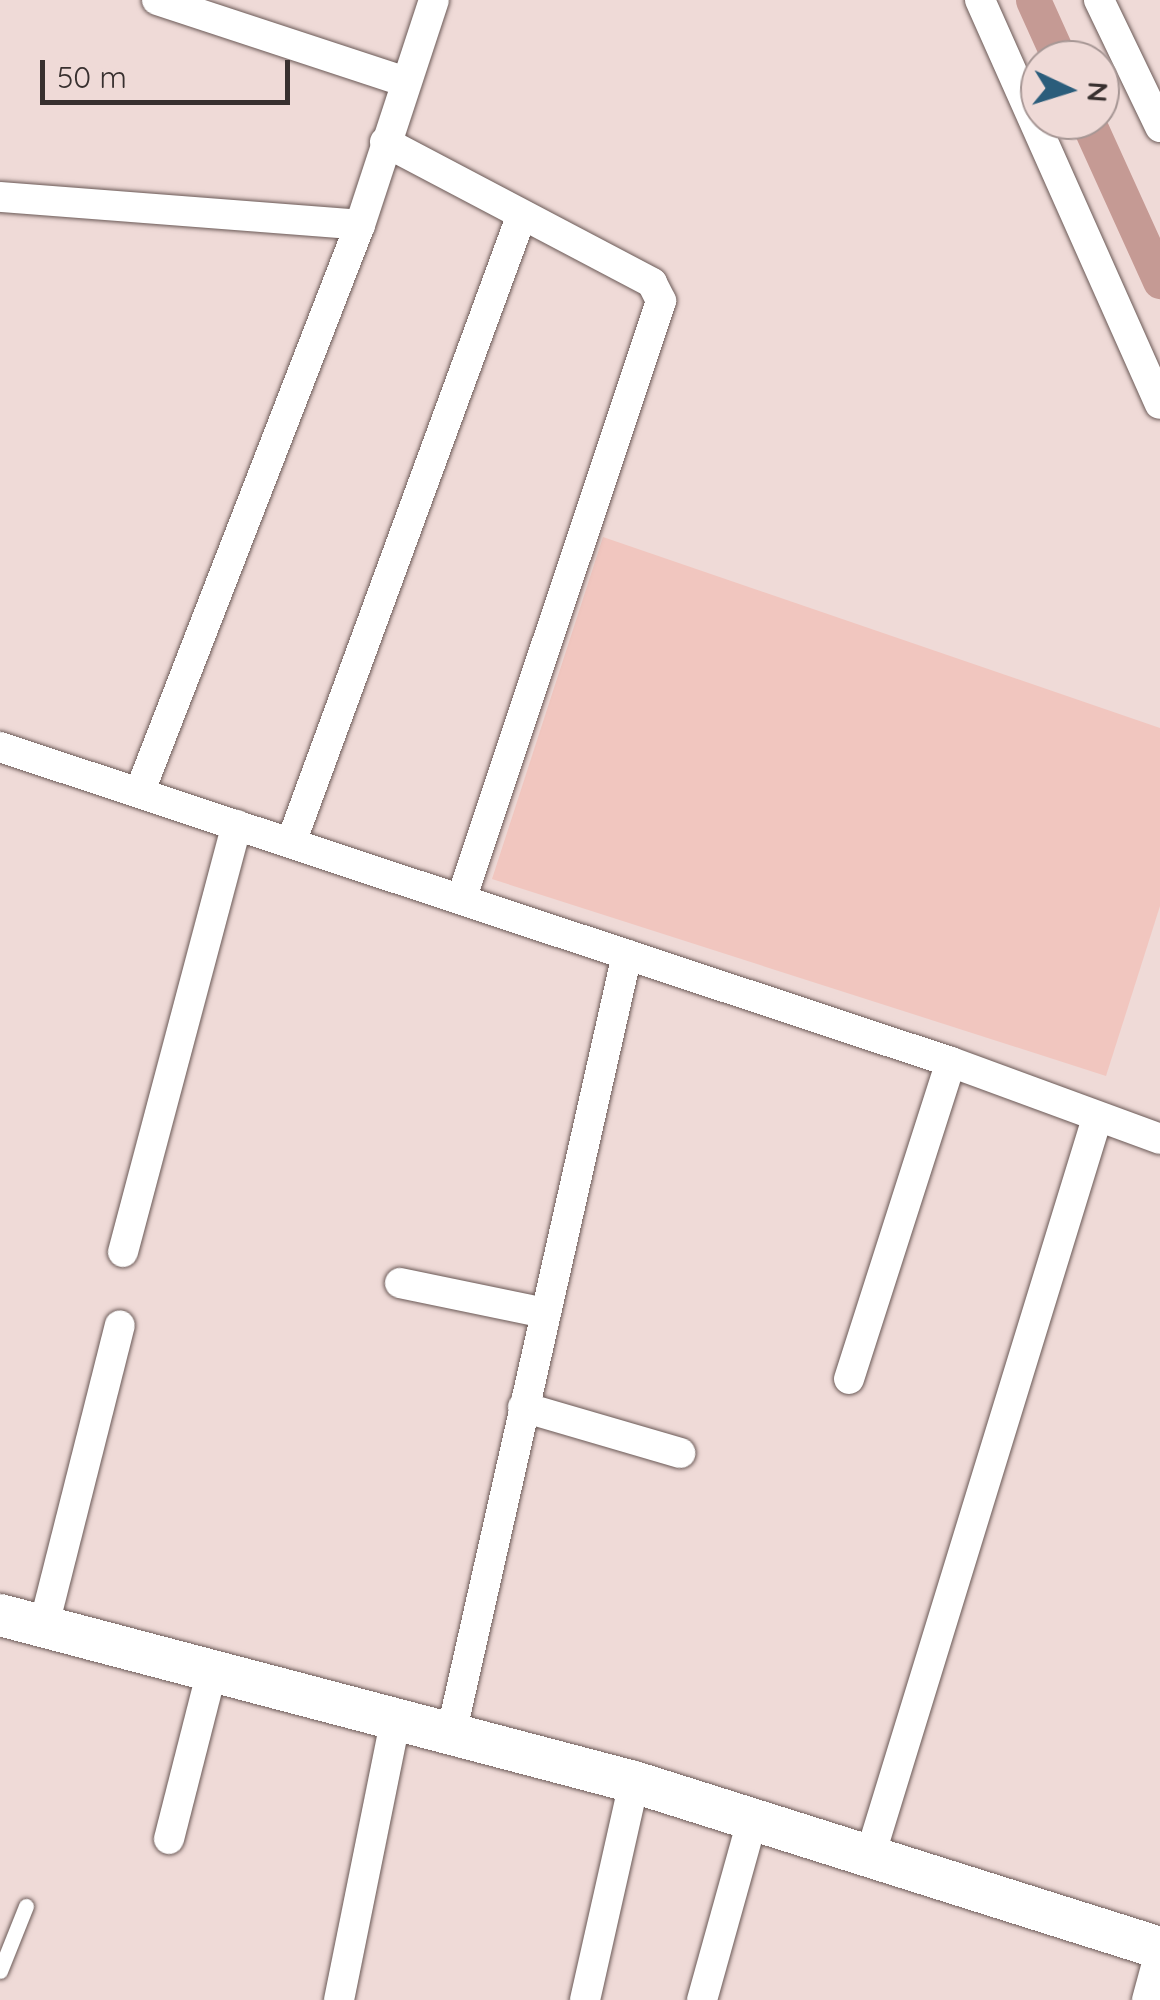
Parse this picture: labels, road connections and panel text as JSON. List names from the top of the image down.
{
  "scale_bar": "50 m",
  "north": "right"
}
